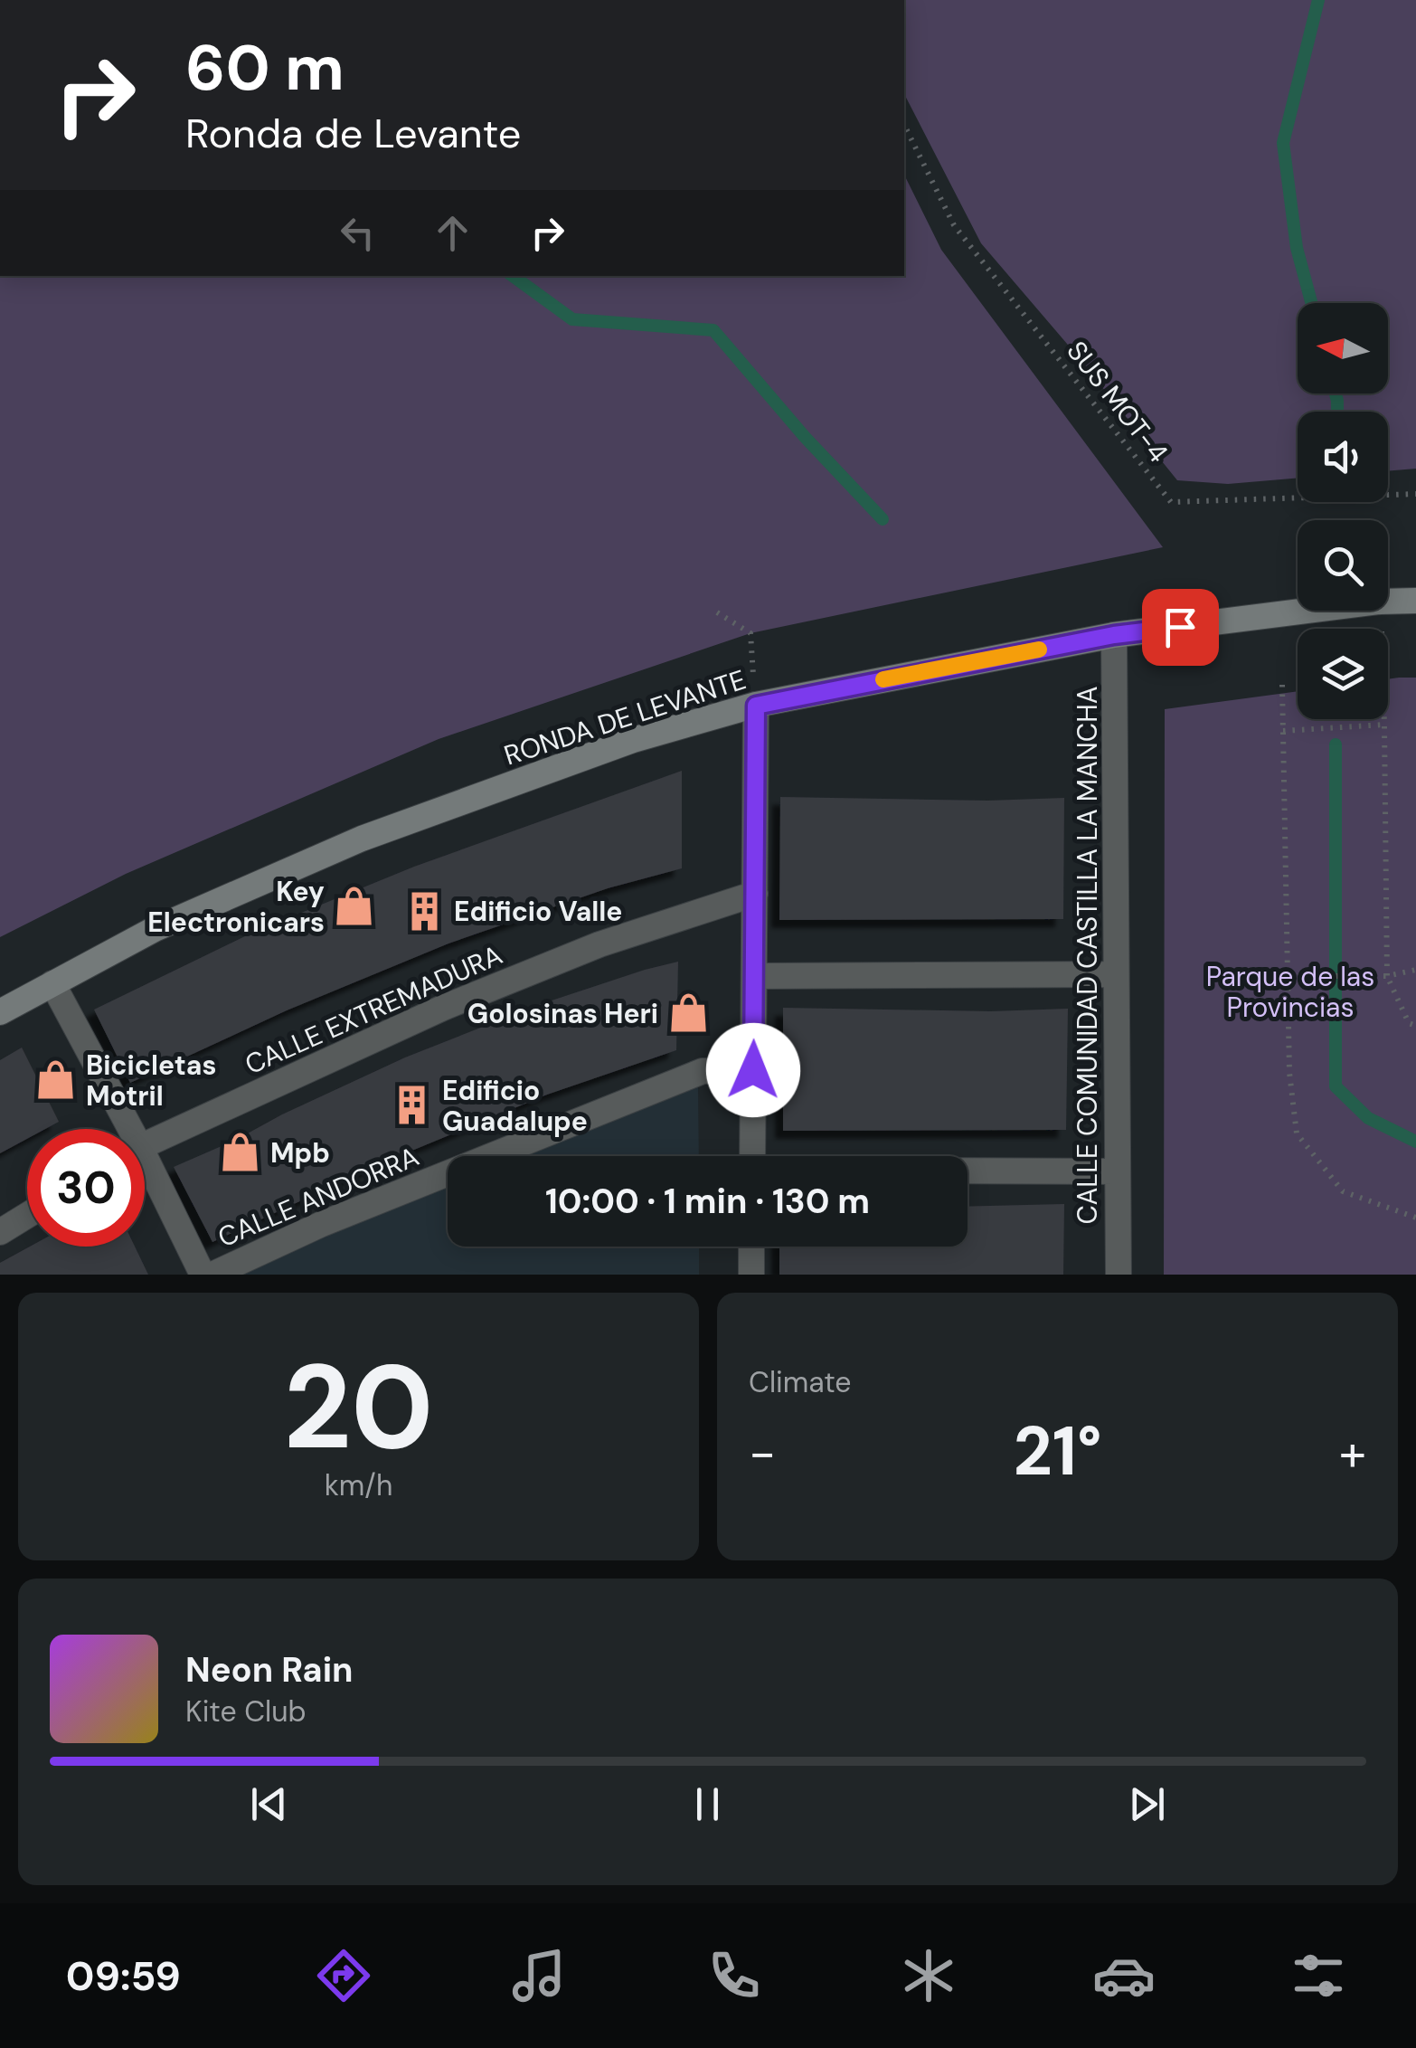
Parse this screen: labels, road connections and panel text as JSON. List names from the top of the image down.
{
  "streets": {
    "main road": ["RONDA DE LEVANTE"],
    "street": ["CALLE COMUNIDAD CASTILLA LA MANCHA", "CALLE EXTREMADURA", "CALLE ANDORRA"],
    "path": ["SUS MOT-4"]
  },
  "crossings": [
    ["RONDA DE LEVANTE", "CALLE COMUNIDAD CASTILLA LA MANCHA"]
  ],
  "parks": ["Parque de las Provincias"],
  "places": {
    "shop": [
      "Key Electronicars",
      "Golosinas Heri",
      "Bicicletas Motril",
      "Mpb"
    ],
    "building": ["Edificio Valle", "Edificio Guadalupe"]
  },
  "north": "left",
  "page": {
    "turn": ["60 m", "Ronda de Levante"],
    "limit": "30",
    "trip": "10:00 · 1 min · 130 m",
    "tile": [
      ["20", "km/h"],
      "Climate"
    ],
    "heat": ["−", "21°", "+"],
    "song": ["Neon Rain", "Kite Club"],
    "tabs": "09:59"
  }
}
